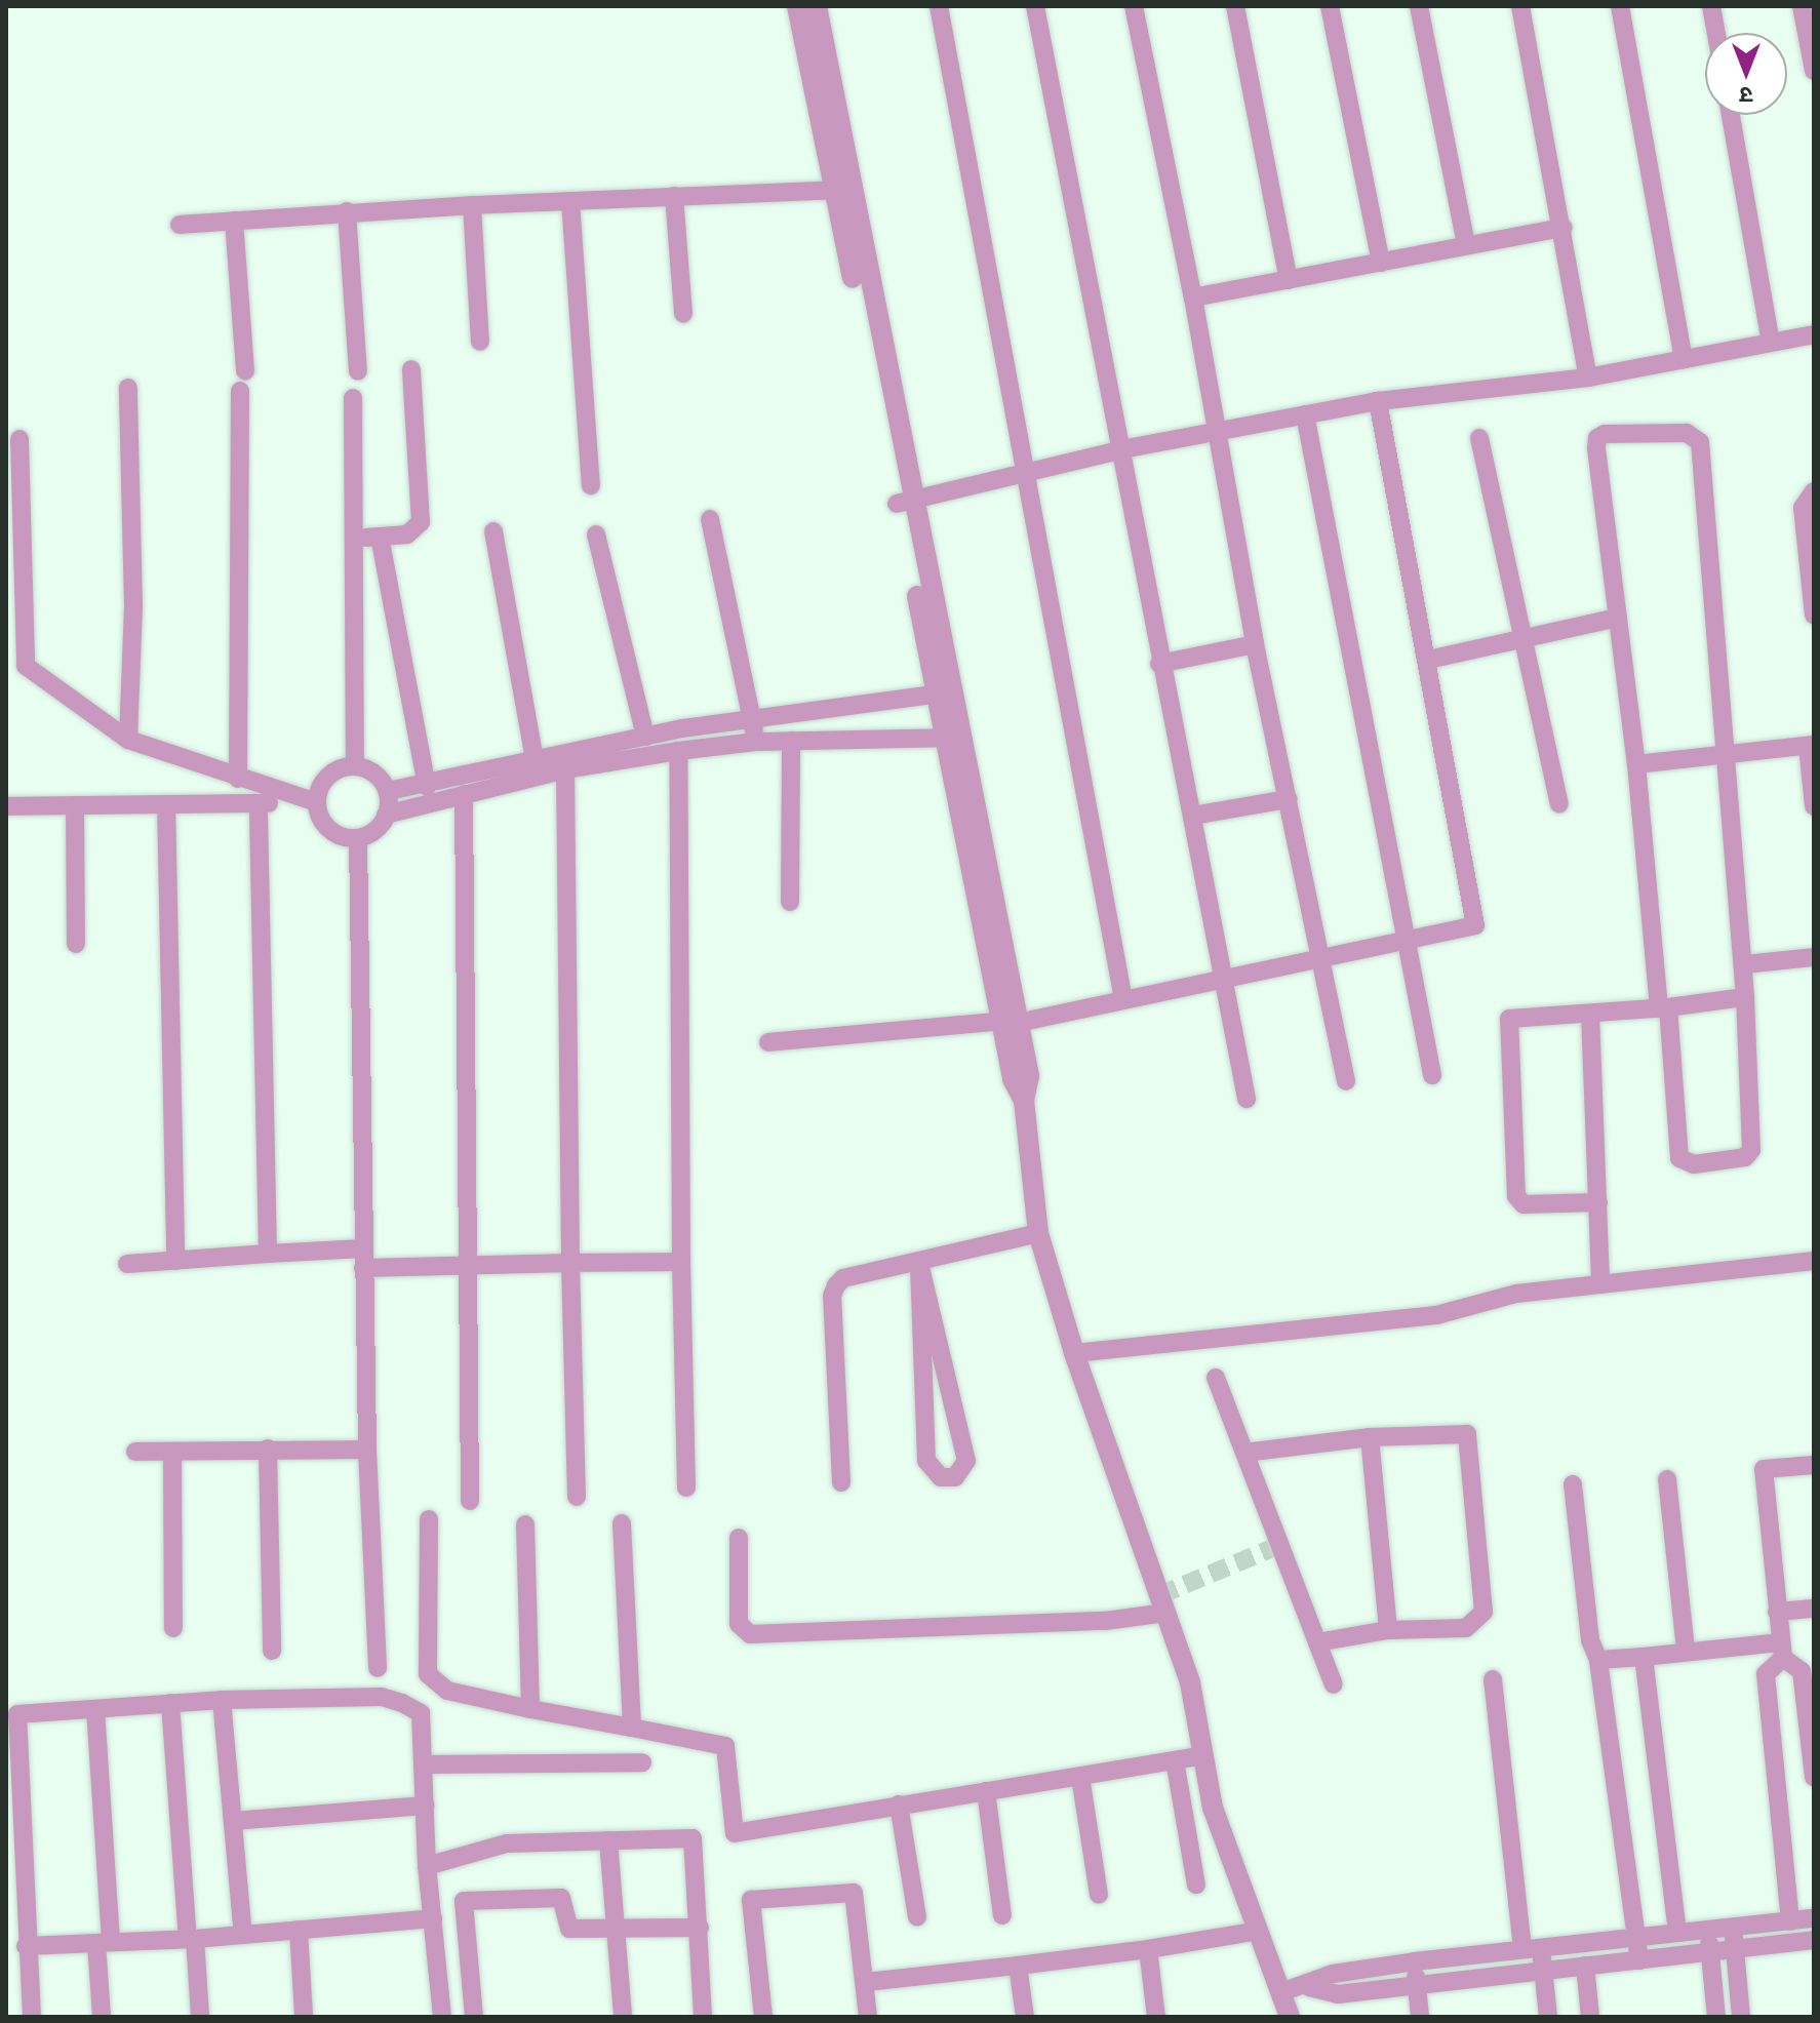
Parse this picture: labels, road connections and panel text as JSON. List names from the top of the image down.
{
  "north": "bottom"
}
